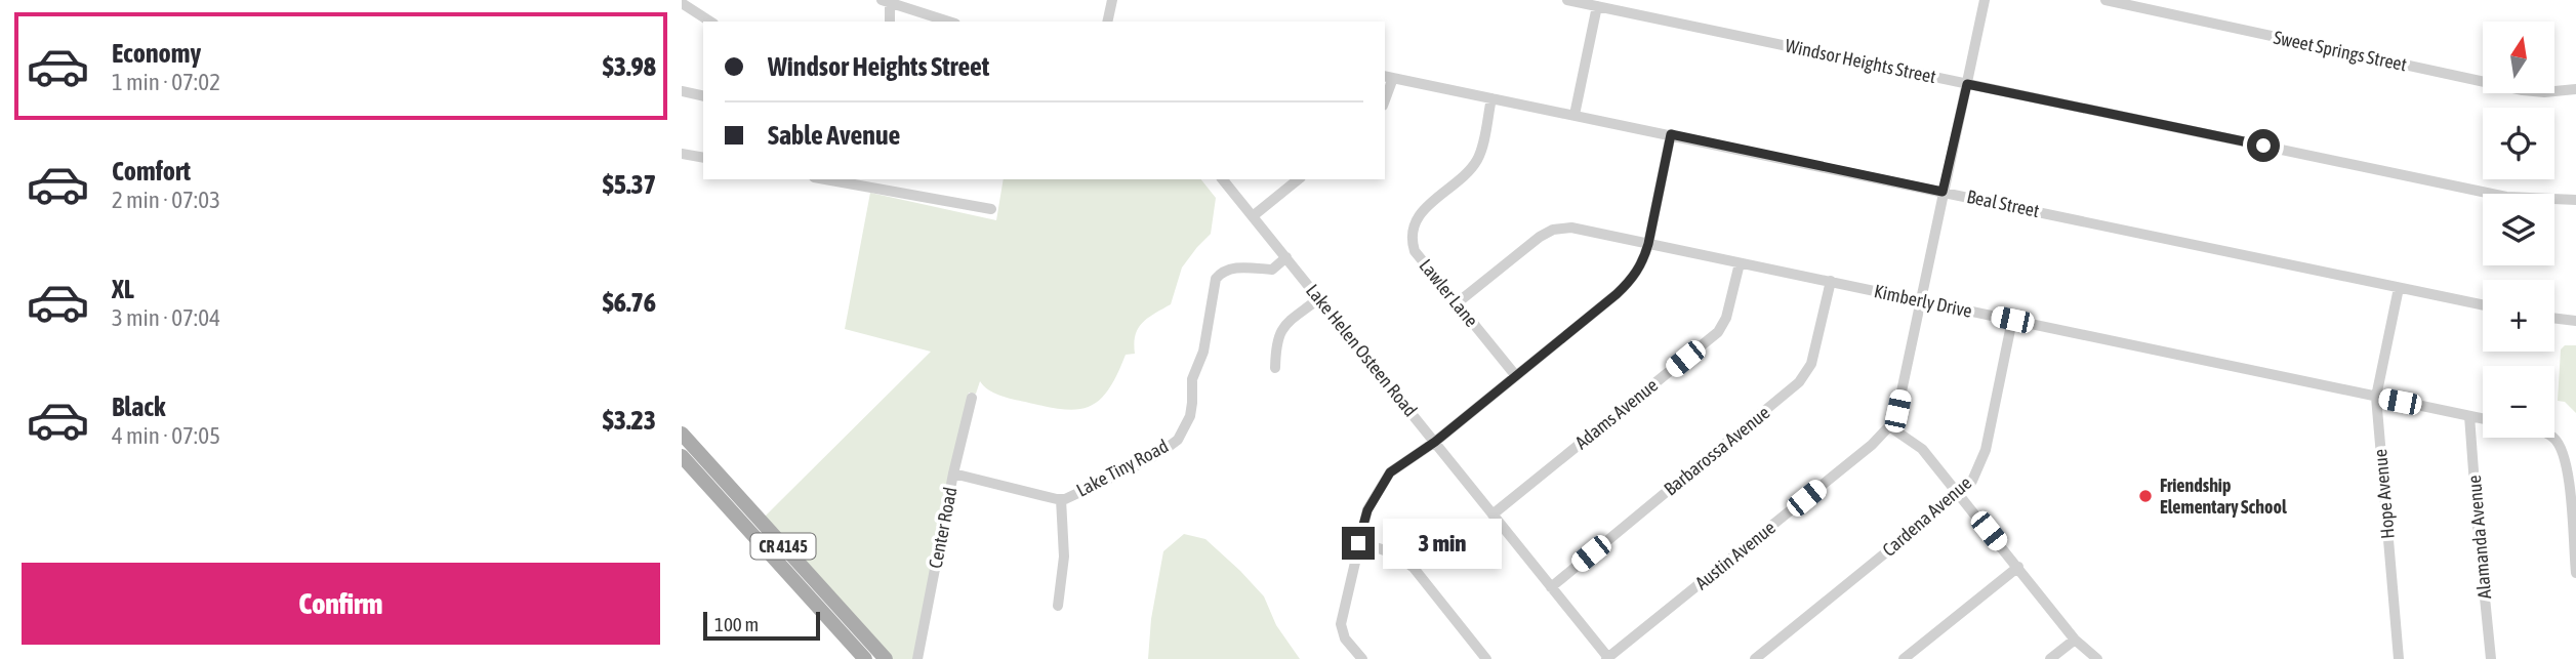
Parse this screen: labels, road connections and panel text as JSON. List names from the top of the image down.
{
  "streets": {
    "main road": ["CR 4145"],
    "street": [
      "Sweet Springs Street",
      "Windsor Heights Street",
      "Beal Street",
      "Lawler Lane",
      "Kimberly Drive",
      "Lake Helen Osteen Road",
      "Adams Avenue",
      "Barbarossa Avenue",
      "Lake Tiny Road",
      "Hope Avenue",
      "Cardena Avenue",
      "Center Road",
      "Alamanda Avenue",
      "Austin Avenue"
    ]
  },
  "crossings": [
    ["Windsor Heights Street", "Austin Avenue"],
    ["Beal Street", "Lawler Lane"],
    ["Beal Street", "Hope Avenue"],
    ["Beal Street", "Austin Avenue"],
    ["Lawler Lane", "Kimberly Drive"],
    ["Kimberly Drive", "Adams Avenue"],
    ["Kimberly Drive", "Barbarossa Avenue"],
    ["Kimberly Drive", "Hope Avenue"],
    ["Kimberly Drive", "Cardena Avenue"],
    ["Kimberly Drive", "Alamanda Avenue"],
    ["Kimberly Drive", "Austin Avenue"],
    ["Lake Helen Osteen Road", "Adams Avenue"],
    ["Lake Helen Osteen Road", "Barbarossa Avenue"],
    ["Lake Helen Osteen Road", "Lake Tiny Road"],
    ["Lake Helen Osteen Road", "Austin Avenue"],
    ["Lake Tiny Road", "Center Road"]
  ],
  "places": ["Friendship Elementary School"],
  "scale_bar": "100 m",
  "north": "top",
  "page": {
    "list": [
      {
        "name": "Economy",
        "note": "1 min · 07:02",
        "value": "$3.98"
      },
      {
        "name": "Comfort",
        "note": "2 min · 07:03",
        "value": "$5.37"
      },
      {
        "name": "XL",
        "note": "3 min · 07:04",
        "value": "$6.76"
      },
      {
        "name": "Black",
        "note": "4 min · 07:05",
        "value": "$3.23"
      }
    ],
    "map_buttons": ["+", "−"],
    "banner": ["Windsor Heights Street", "Sable Avenue"],
    "bubble": "3 min",
    "buttons": "Confirm",
    "scale": "100 m"
  }
}
